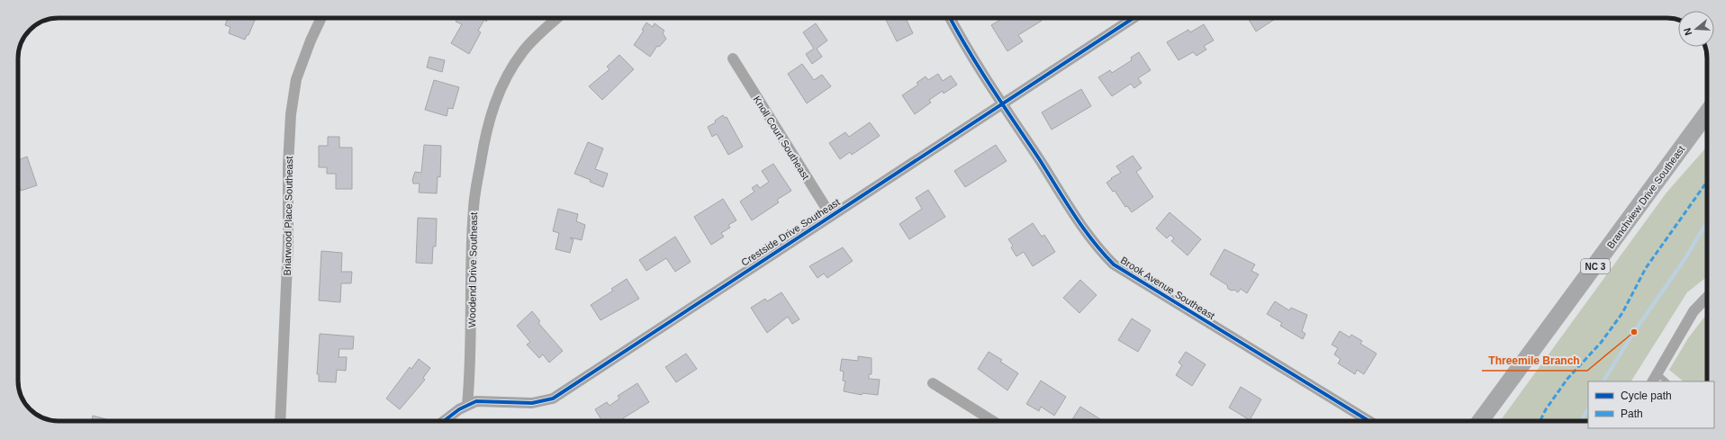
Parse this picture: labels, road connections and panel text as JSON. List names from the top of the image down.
{
  "streets": {
    "main road": ["Branchview Drive Southeast", "NC 3"],
    "street": [
      "Knoll Court Southeast",
      "Briarwood Place Southeast",
      "Crestside Drive Southeast",
      "Woodend Drive Southeast",
      "Brook Avenue Southeast"
    ]
  },
  "crossings": [
    ["Knoll Court Southeast", "Crestside Drive Southeast"],
    ["Crestside Drive Southeast", "Woodend Drive Southeast"],
    ["Crestside Drive Southeast", "Brook Avenue Southeast"]
  ],
  "places": ["Threemile Branch"],
  "legend": ["Cycle path", "Path"],
  "north": "left"
}
